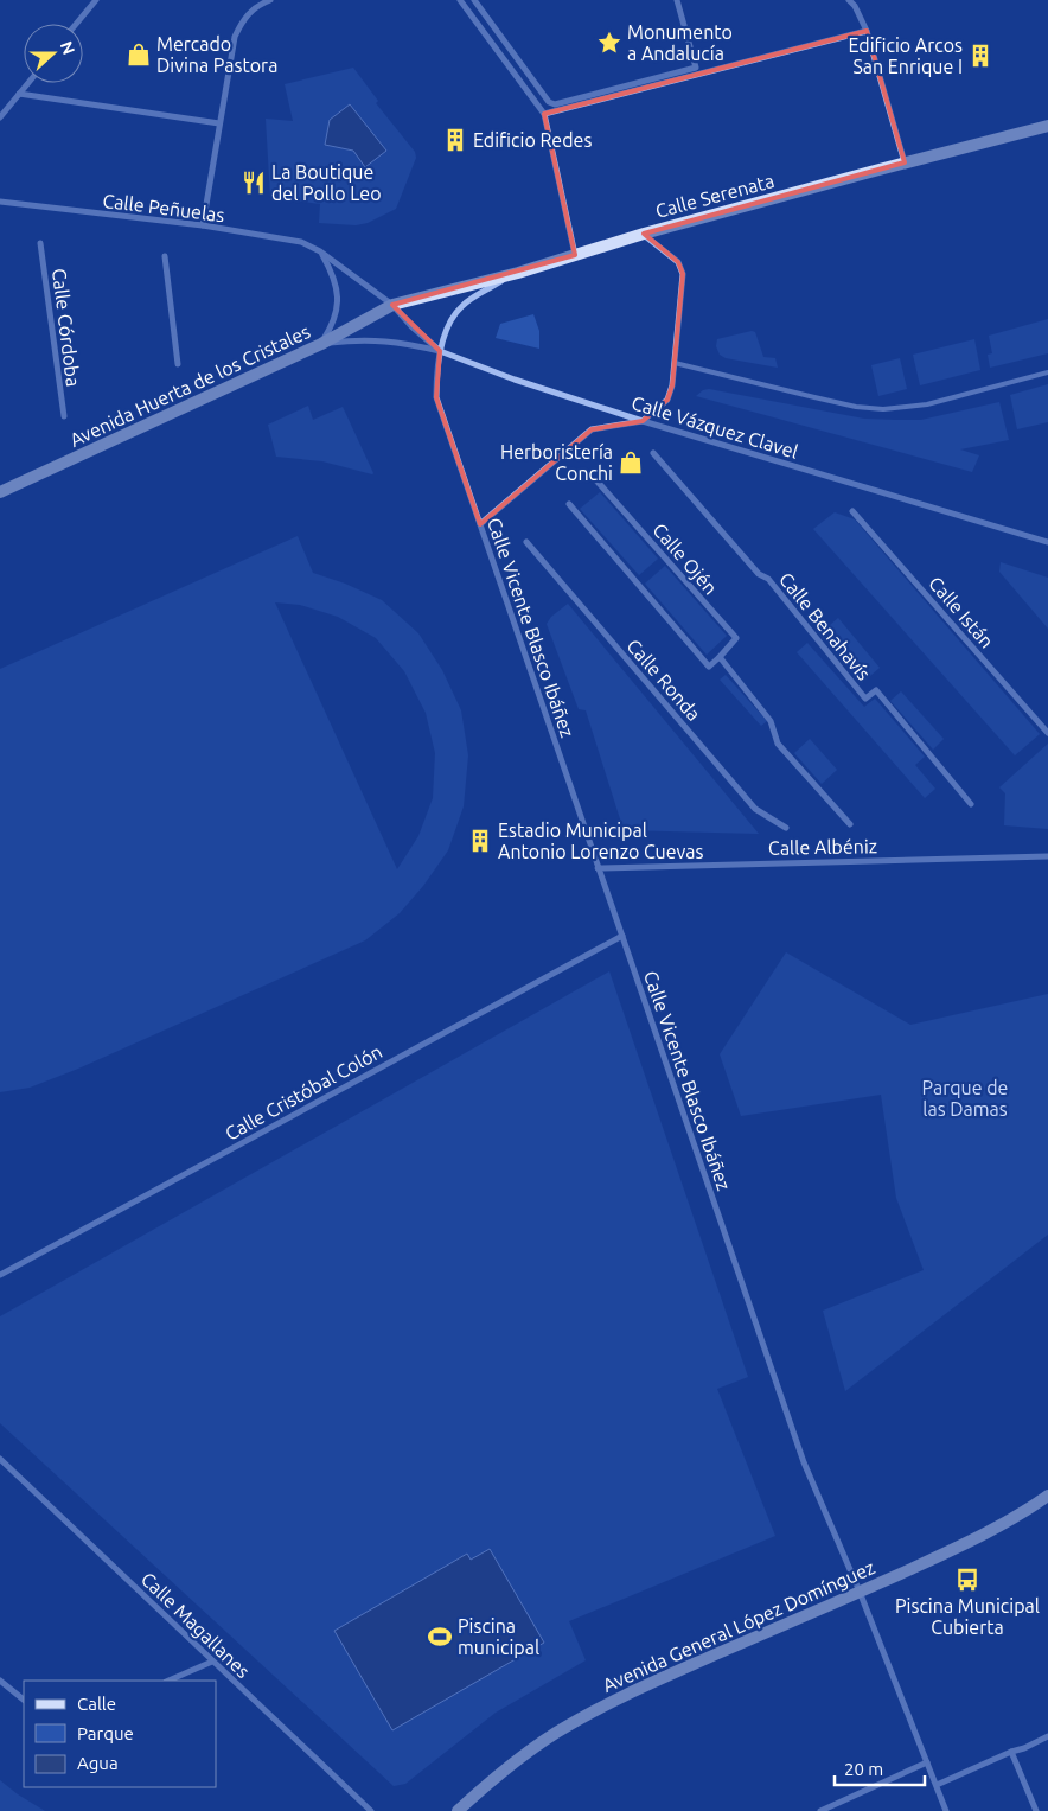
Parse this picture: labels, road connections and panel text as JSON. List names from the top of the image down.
{
  "streets": {
    "main road": ["Calle Serenata", "Avenida Huerta de los Cristales", "Avenida General López Domínguez"],
    "street": [
      "Calle Peñuelas",
      "Calle Córdoba",
      "Calle Vázquez Clavel",
      "Calle Ojén",
      "Calle Istán",
      "Calle Benahavís",
      "Calle Vicente Blasco Ibáñez",
      "Calle Ronda",
      "Calle Albéniz",
      "Calle Cristóbal Colón",
      "Calle Magallanes"
    ]
  },
  "crossings": [
    ["Calle Serenata", "Calle Peñuelas"],
    ["Calle Serenata", "Avenida Huerta de los Cristales"],
    ["Calle Serenata", "Calle Vázquez Clavel"],
    ["Calle Serenata", "Calle Vicente Blasco Ibáñez"],
    ["Calle Peñuelas", "Avenida Huerta de los Cristales"],
    ["Calle Peñuelas", "Calle Vázquez Clavel"],
    ["Avenida Huerta de los Cristales", "Calle Vázquez Clavel"],
    ["Calle Vázquez Clavel", "Calle Vicente Blasco Ibáñez"],
    ["Calle Vicente Blasco Ibáñez", "Calle Albéniz"],
    ["Calle Vicente Blasco Ibáñez", "Calle Cristóbal Colón"],
    ["Calle Vicente Blasco Ibáñez", "Avenida General López Domínguez"]
  ],
  "parks": ["Parque de las Damas"],
  "places": {
    "place": ["Monumento a Andalucía"],
    "shop": ["Mercado Divina Pastora", "Herboristería Conchi"],
    "building": ["Edificio Arcos San Enrique I", "Edificio Redes", "Estadio Municipal Antonio Lorenzo Cuevas"],
    "restaurant": ["La Boutique del Pollo Leo"],
    "bus stop": ["Piscina Municipal Cubierta"],
    "sports": ["Piscina municipal"]
  },
  "legend": ["Calle", "Parque", "Agua"],
  "scale_bar": "20 m",
  "north": "right"
}
